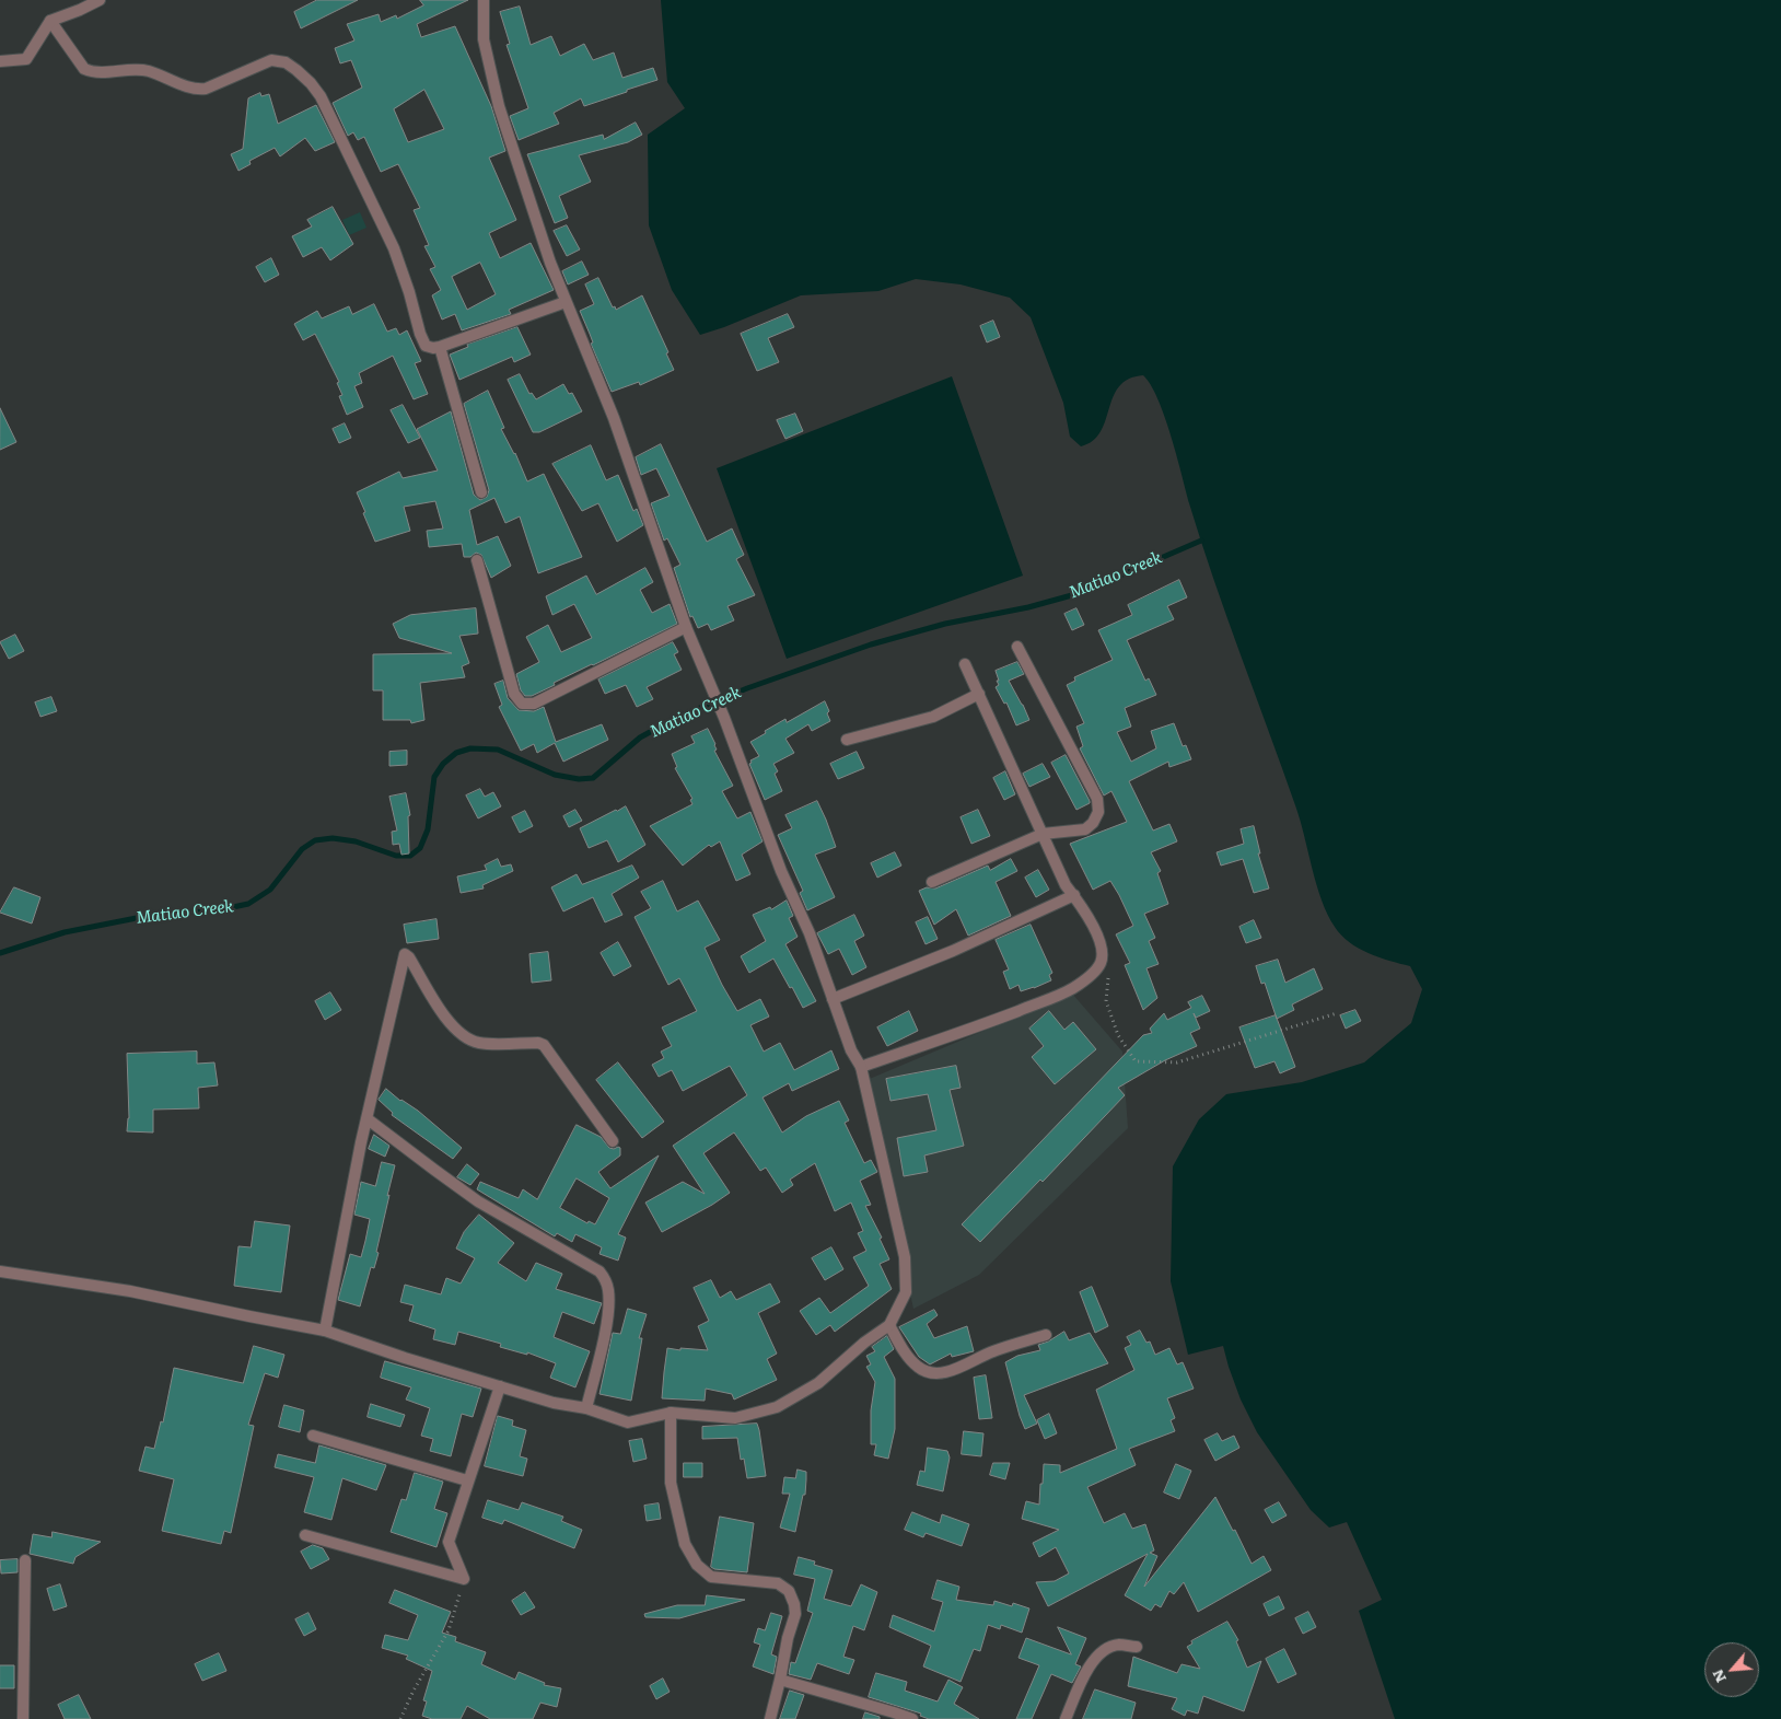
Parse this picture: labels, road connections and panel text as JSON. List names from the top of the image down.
{
  "water": ["Matiao Creek"],
  "north": "bottom left"
}
